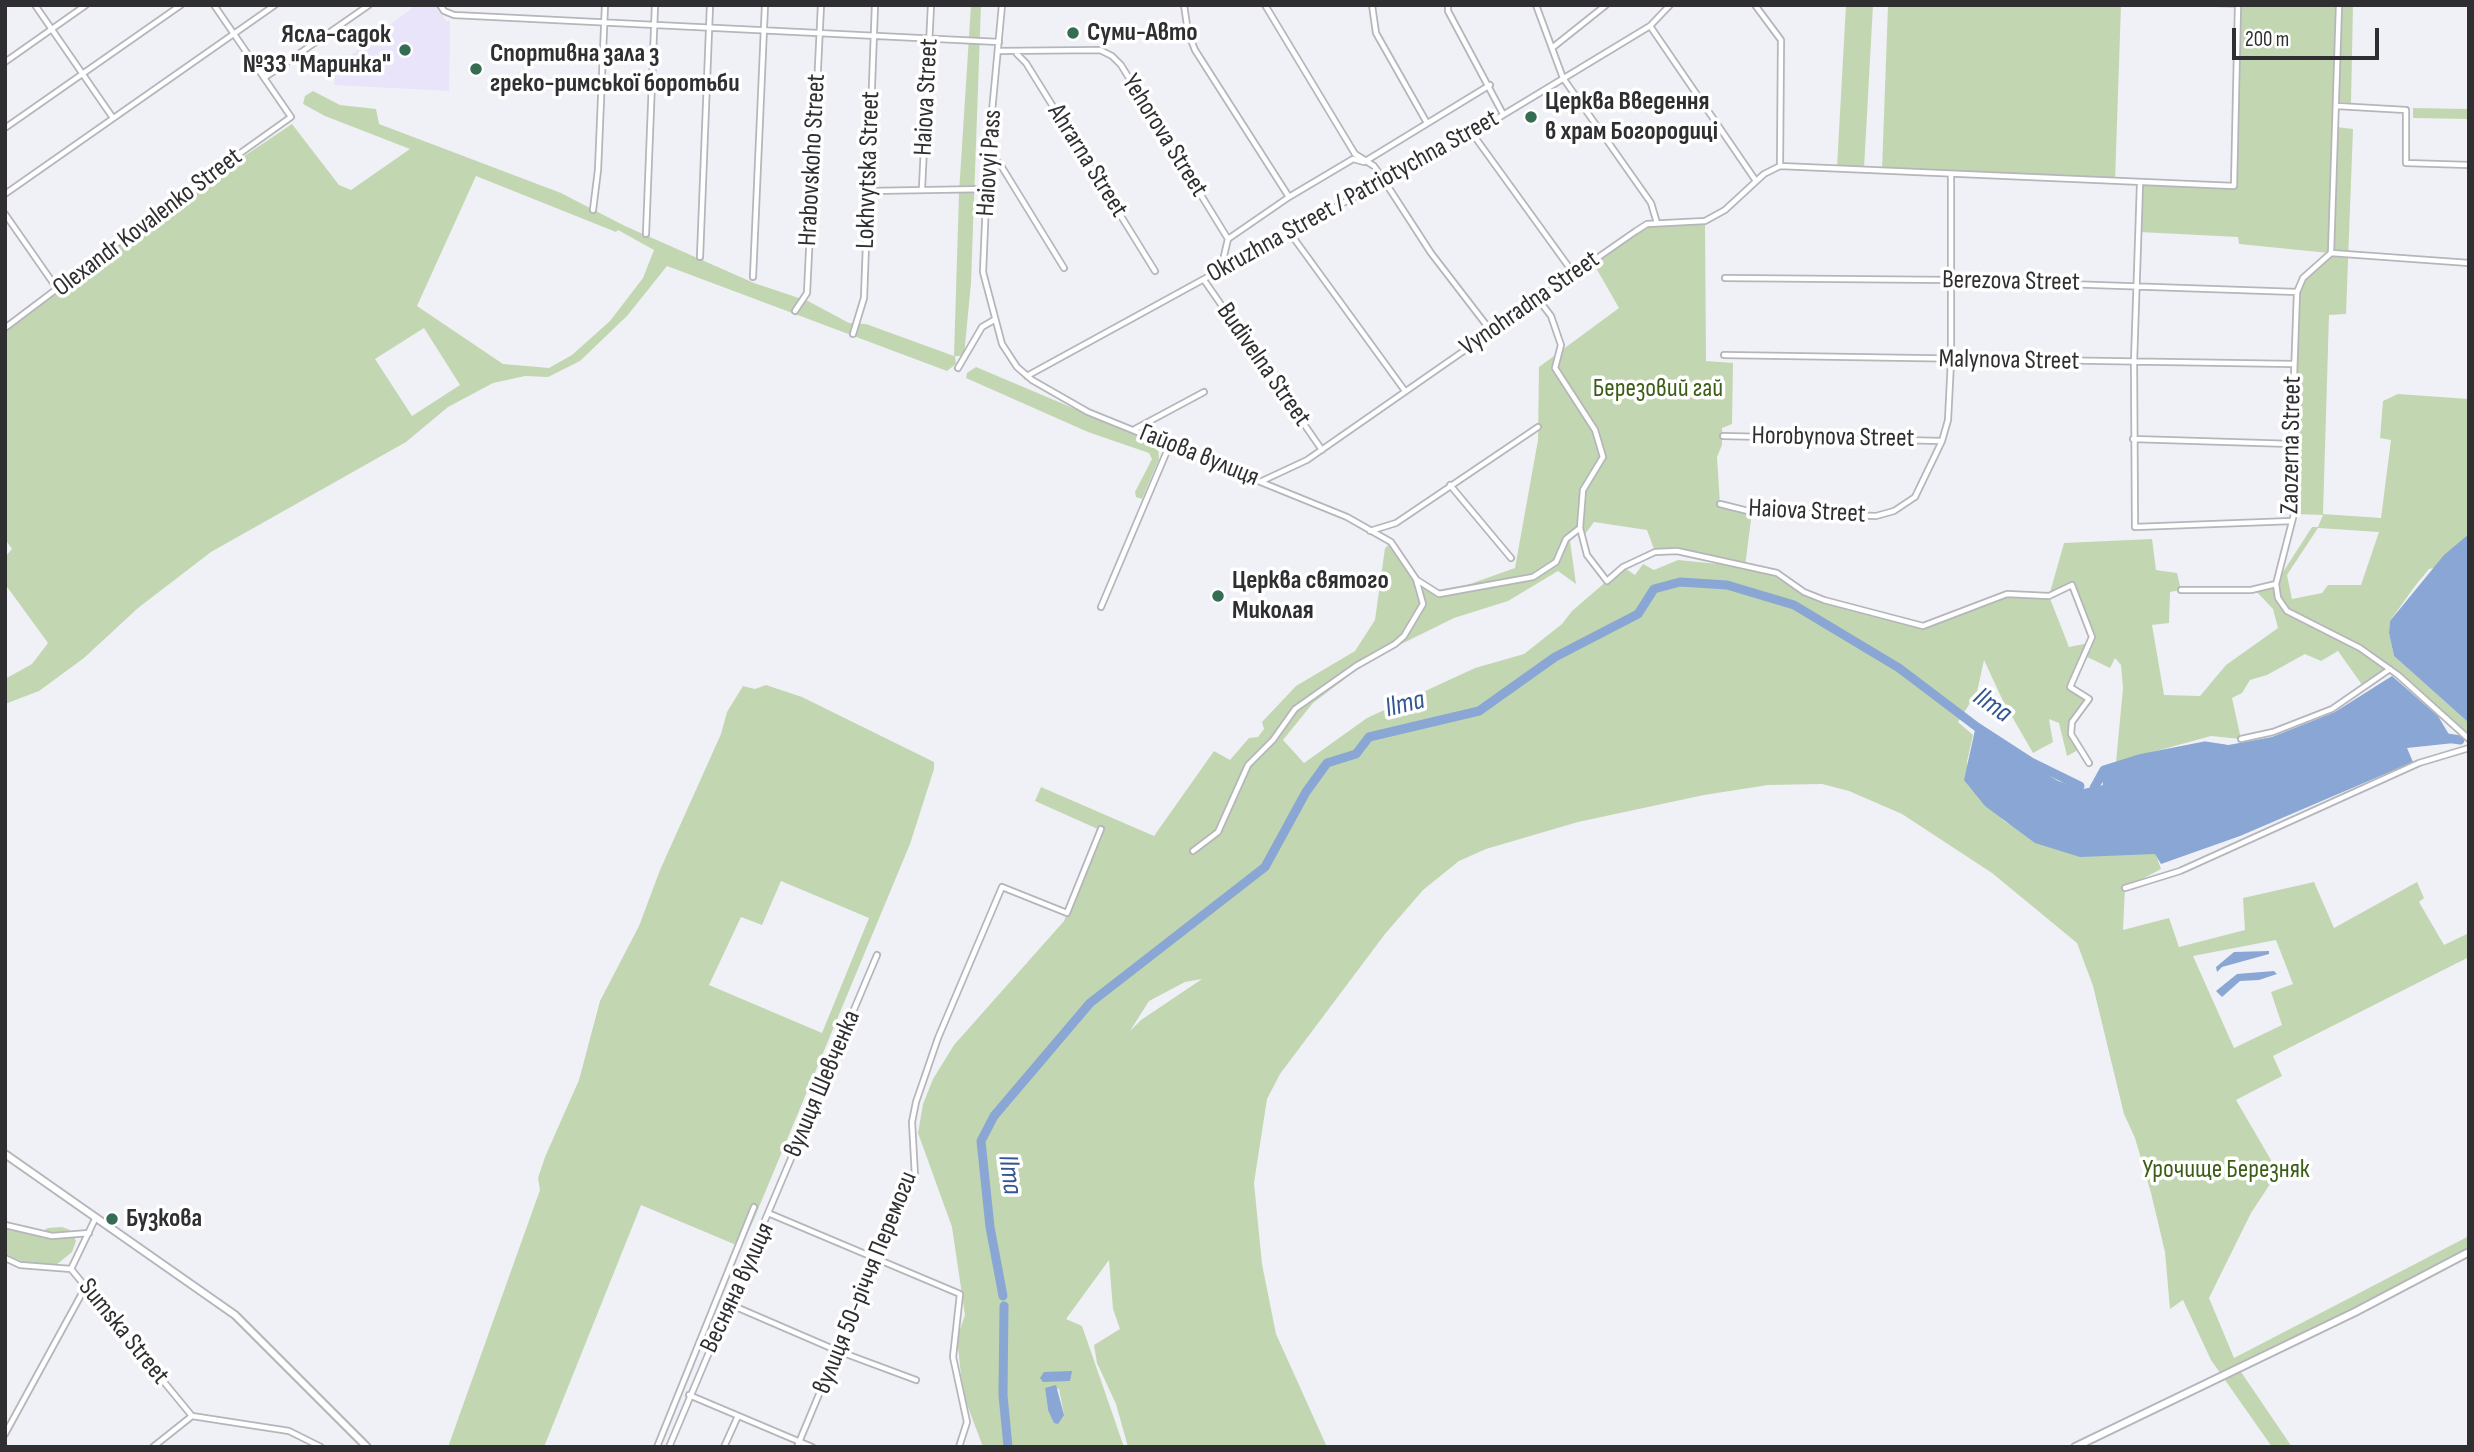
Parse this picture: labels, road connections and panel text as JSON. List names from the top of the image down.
{
  "streets": {
    "street": [
      "Haiova Street",
      "Yehorova Street",
      "Hrabovskoho Street",
      "Ahrarna Street",
      "Haiovyi Pass",
      "Lokhvytska Street",
      "Okruzhna Street / Patriotychna Street",
      "Olexandr Kovalenko Street",
      "Berezova Street",
      "Vynohradna Street",
      "Malynova Street",
      "Budivelna Street",
      "Horobynova Street",
      "Zaozerna Street",
      "Гайова вулиця",
      "вулиця Шевченка",
      "вулиця 50-річчя Перемоги",
      "Весняна вулиця",
      "Sumska Street"
    ]
  },
  "crossings": [
    ["Haiova Street", "Horobynova Street"],
    ["Yehorova Street", "Ahrarna Street"],
    ["Yehorova Street", "Haiovyi Pass"],
    ["Haiovyi Pass", "Гайова вулиця"],
    ["Okruzhna Street / Patriotychna Street", "Budivelna Street"],
    ["Okruzhna Street / Patriotychna Street", "Гайова вулиця"],
    ["Berezova Street", "Horobynova Street"],
    ["Berezova Street", "Zaozerna Street"],
    ["Vynohradna Street", "Budivelna Street"],
    ["Vynohradna Street", "Horobynova Street"],
    ["Vynohradna Street", "Гайова вулиця"],
    ["Malynova Street", "Horobynova Street"],
    ["Malynova Street", "Zaozerna Street"],
    ["вулиця Шевченка", "Весняна вулиця"],
    ["вулиця 50-річчя Перемоги", "Весняна вулиця"]
  ],
  "water": ["Ilma"],
  "parks": ["Березовий гай", "Урочище Березняк"],
  "places": [
    "Суми-Авто",
    "Ясла-садок №33 \"Маринка\"",
    "Спортивна зала з греко-римської боротьби",
    "Церква Введення в храм Богородиці",
    "Церква святого Миколая",
    "Бузкова"
  ],
  "scale_bar": "200 m"
}
